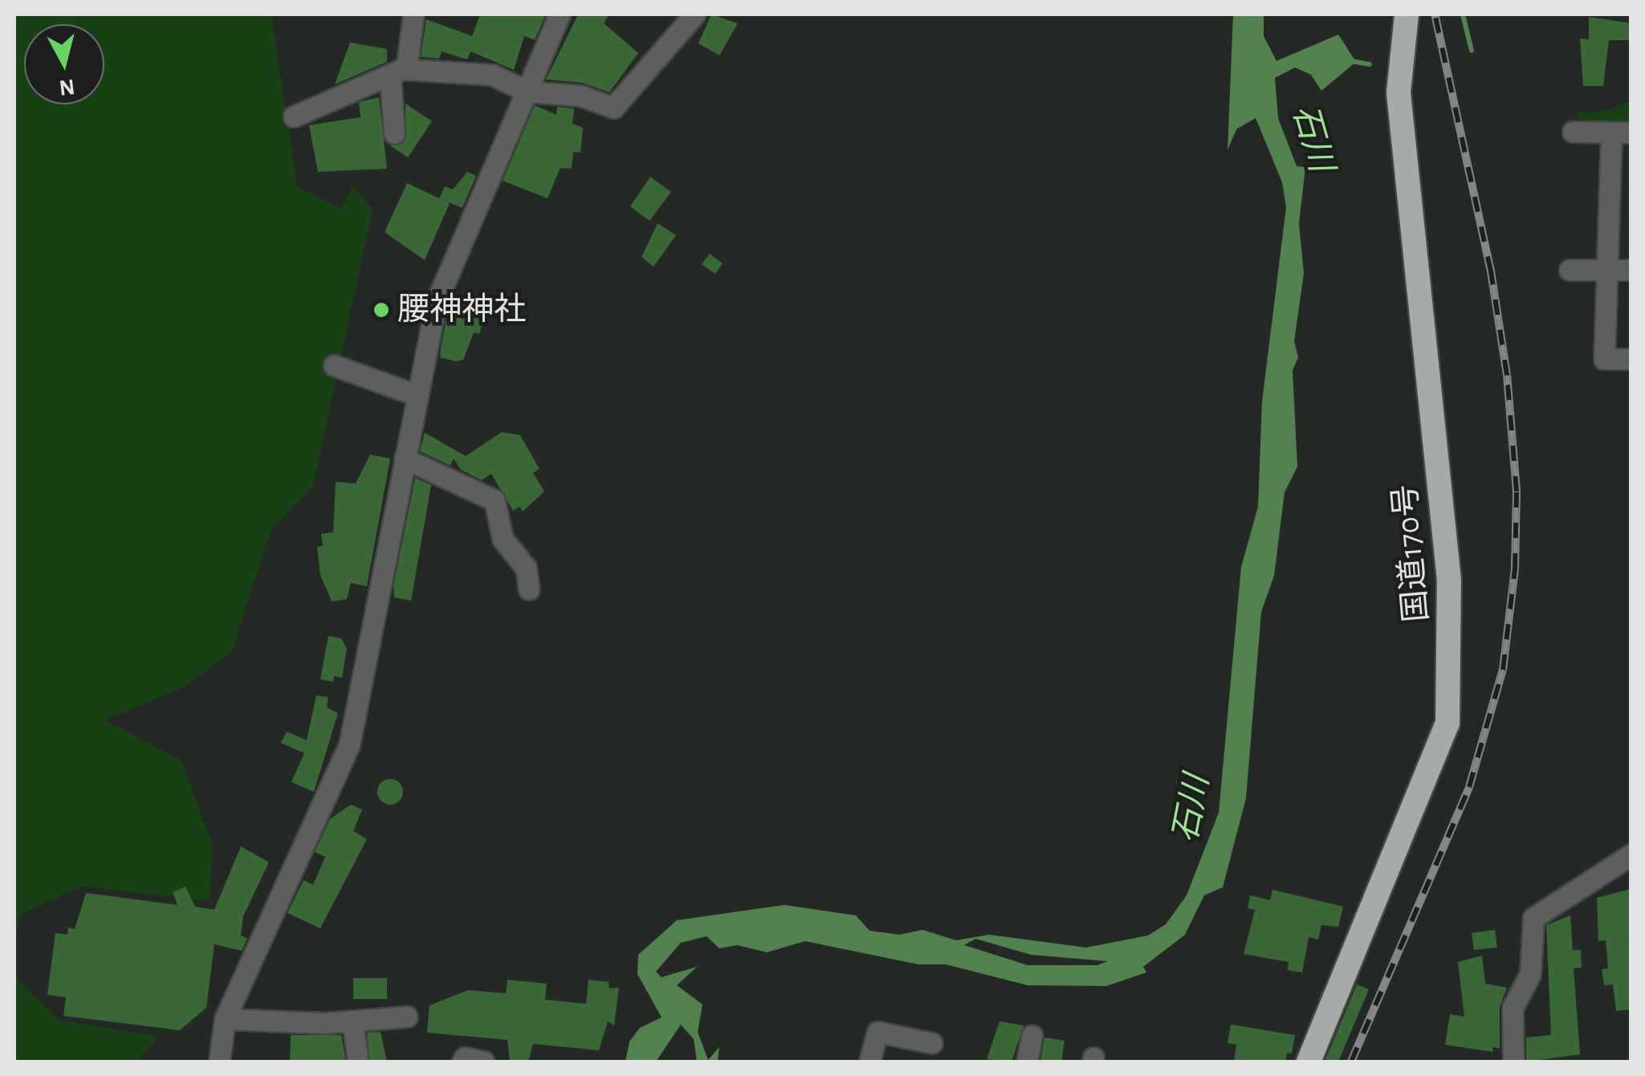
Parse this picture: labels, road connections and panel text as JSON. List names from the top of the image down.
{
  "streets": {
    "highway": ["国道170号"]
  },
  "water": ["石川"],
  "places": ["腰神神社"],
  "north": "bottom"
}
